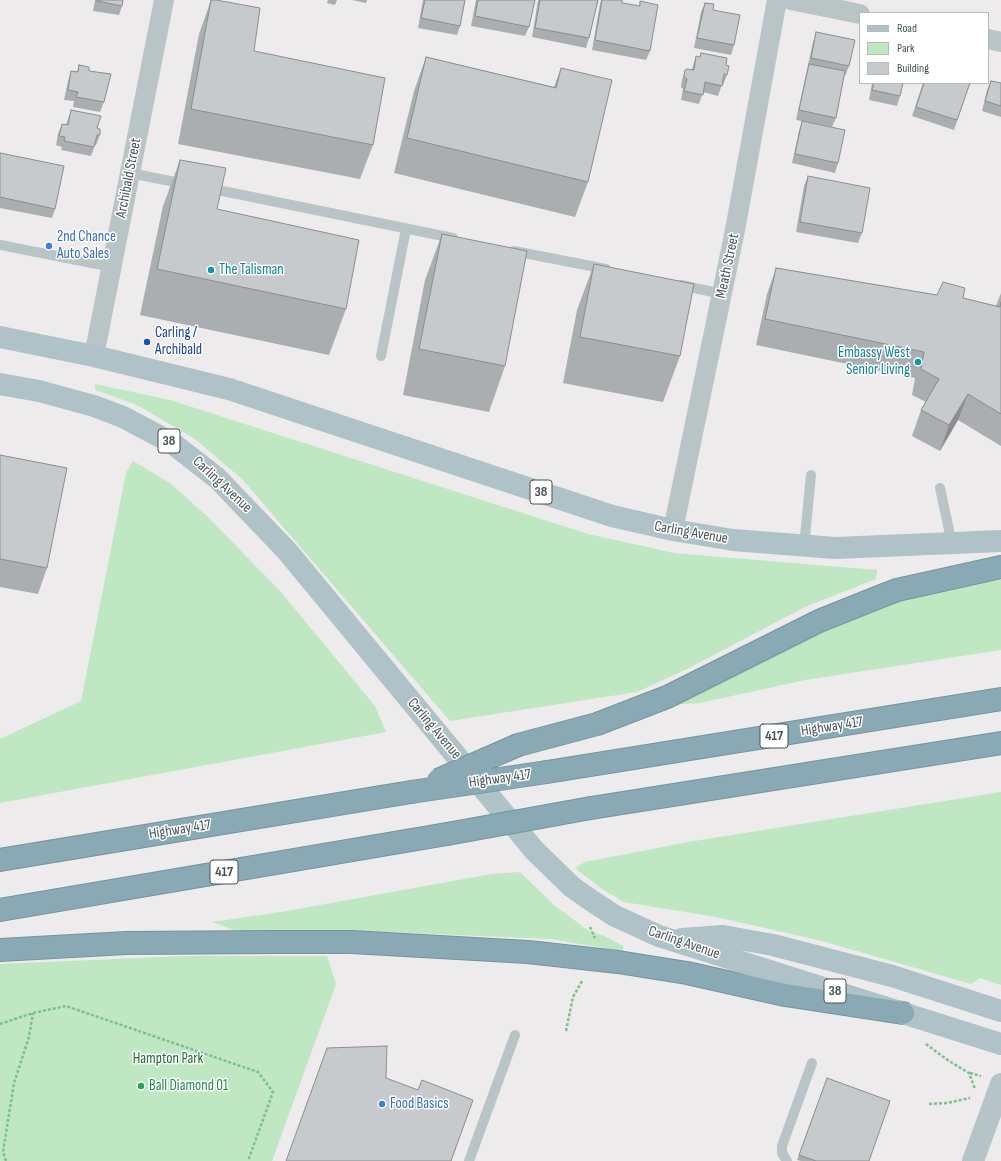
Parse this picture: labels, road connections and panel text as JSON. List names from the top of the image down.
{
  "streets": {
    "highway": ["Highway 417", "417"],
    "main road": ["38", "Carling Avenue"],
    "street": ["Archibald Street", "Meath Street"]
  },
  "crossings": [
    ["Archibald Street", "Carling Avenue"],
    ["Meath Street", "Carling Avenue"]
  ],
  "parks": ["Hampton Park"],
  "places": [
    "2nd Chance Auto Sales",
    "The Talisman",
    "Carling / Archibald",
    "Embassy West Senior Living",
    "Ball Diamond 01",
    "Food Basics"
  ],
  "legend": ["Road", "Park", "Building"]
}
